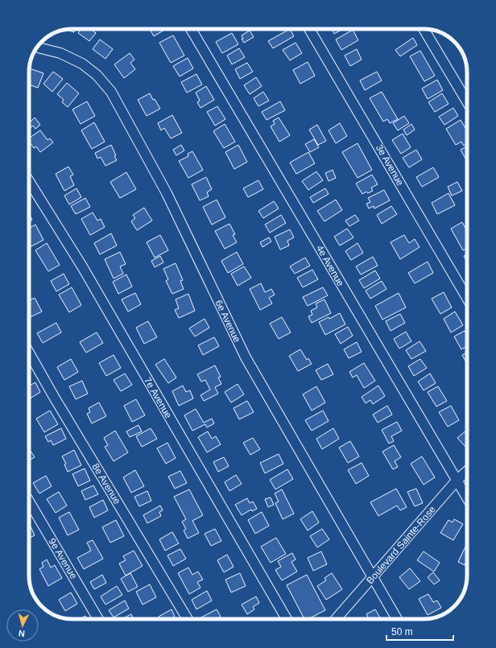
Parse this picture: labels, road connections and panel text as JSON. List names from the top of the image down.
{
  "streets": {
    "street": [
      "3e Avenue",
      "4e Avenue",
      "6e Avenue",
      "7e Avenue",
      "8e Avenue",
      "Boulevard Sainte-Rose",
      "9e Avenue"
    ]
  },
  "crossings": [
    ["4e Avenue", "Boulevard Sainte-Rose"],
    ["6e Avenue", "Boulevard Sainte-Rose"]
  ],
  "scale_bar": "50 m",
  "north": "bottom"
}
